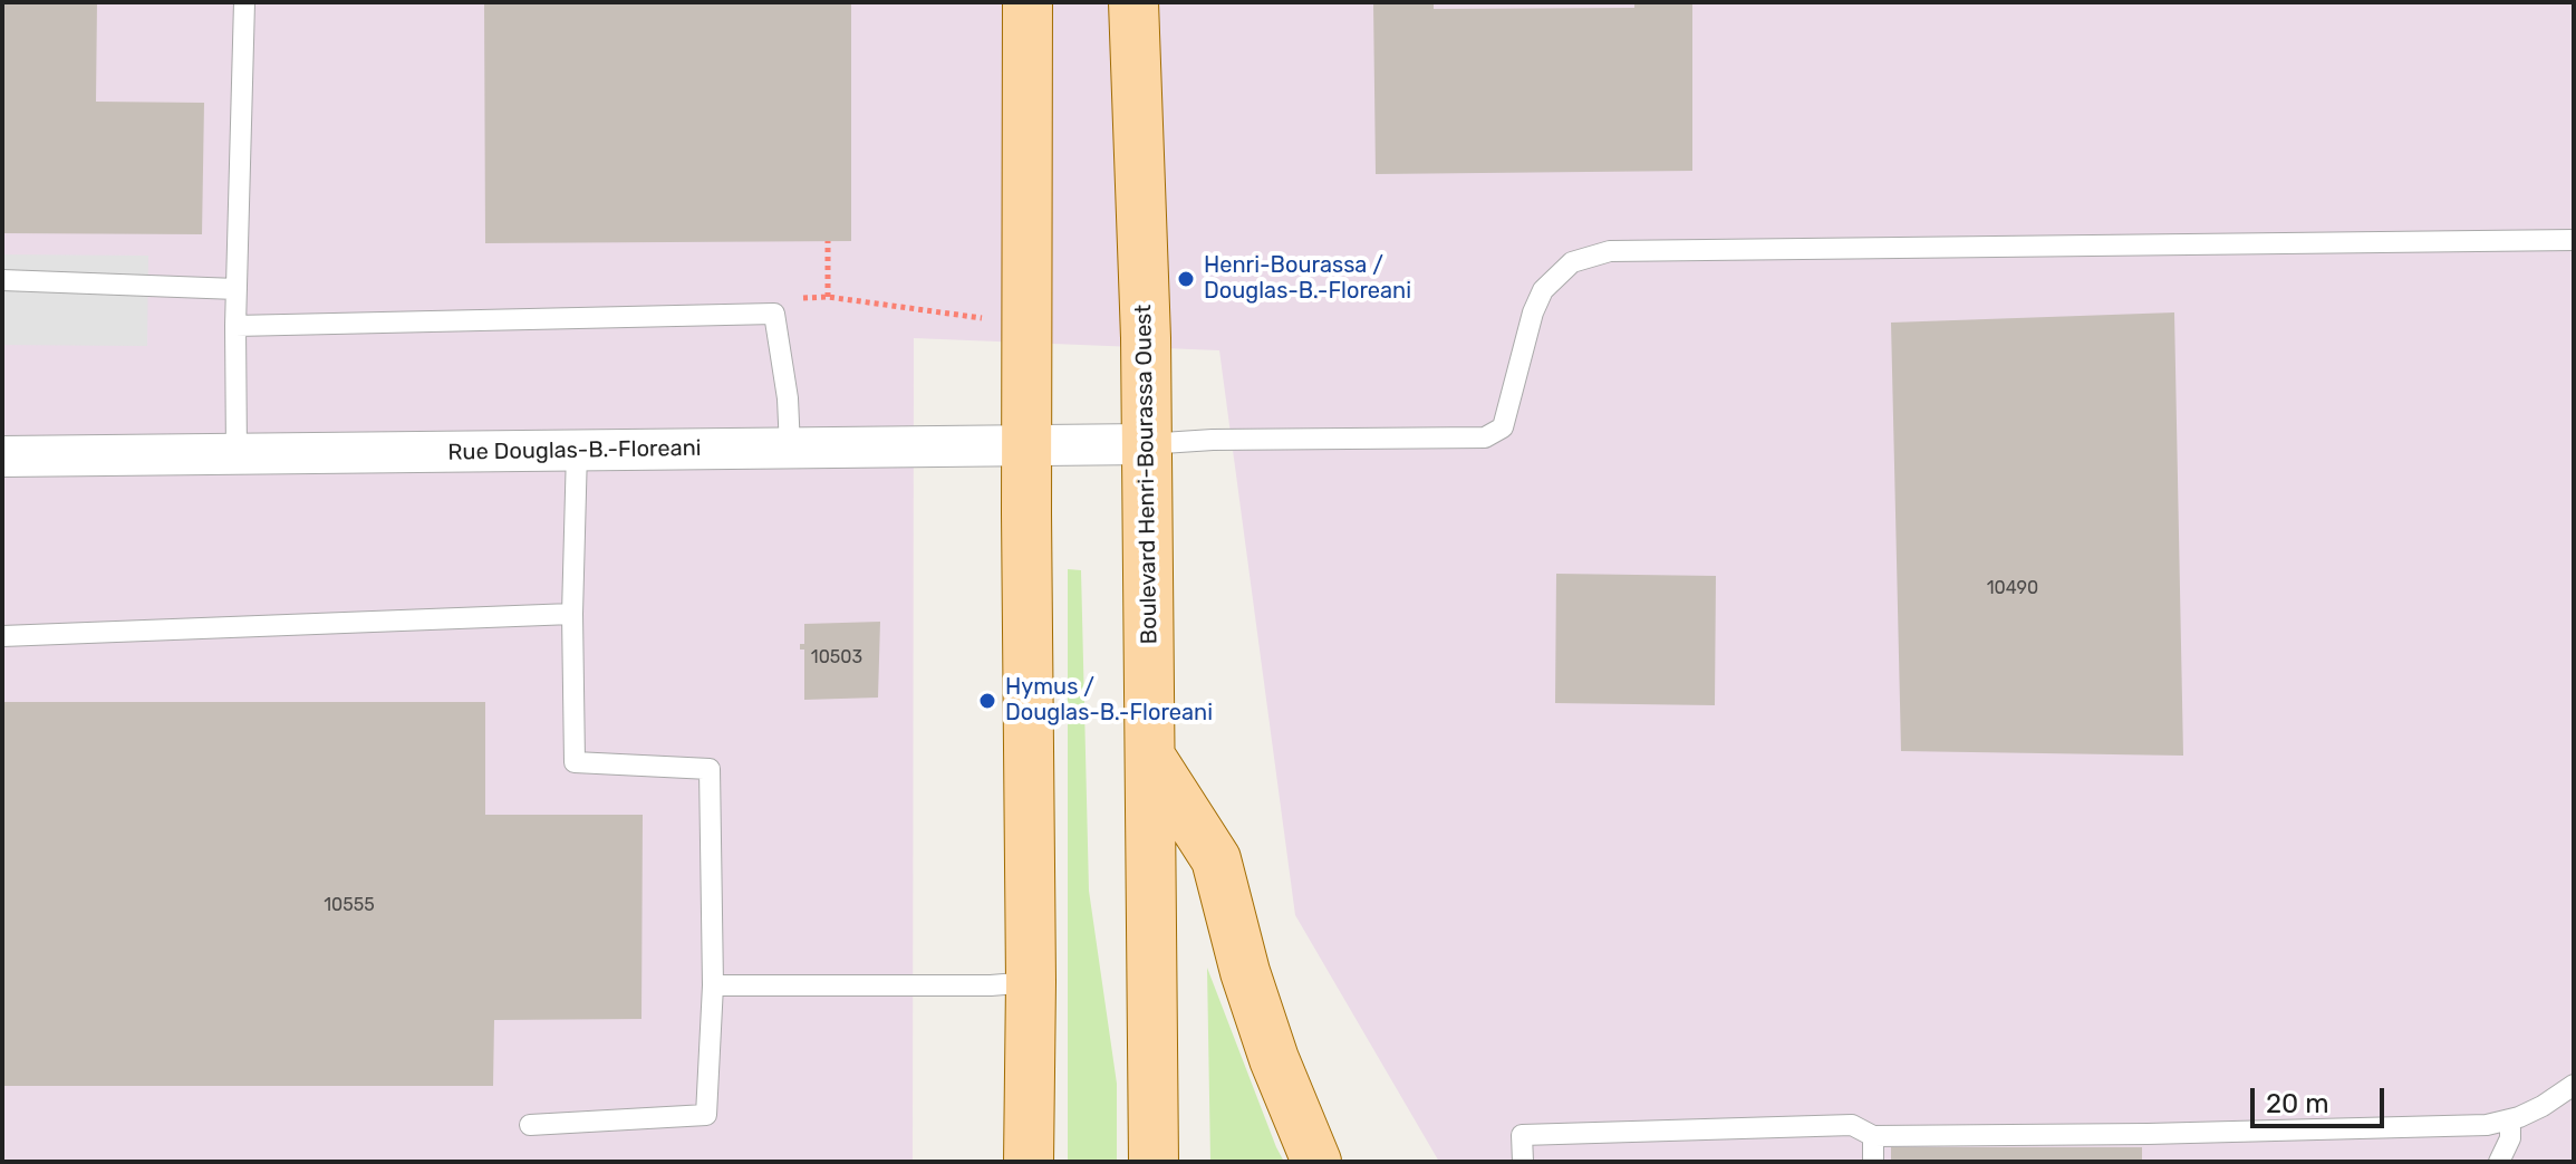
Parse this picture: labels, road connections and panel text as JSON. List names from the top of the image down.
{
  "streets": {
    "main road": ["Boulevard Henri-Bourassa Ouest"],
    "street": ["Rue Douglas-B.-Floreani"]
  },
  "crossings": [
    ["Rue Douglas-B.-Floreani", "Boulevard Henri-Bourassa Ouest"]
  ],
  "places": ["Henri-Bourassa / Douglas-B.-Floreani", "Hymus / Douglas-B.-Floreani"],
  "house_numbers": ["10490", "10503", "10555"],
  "scale_bar": "20 m"
}
